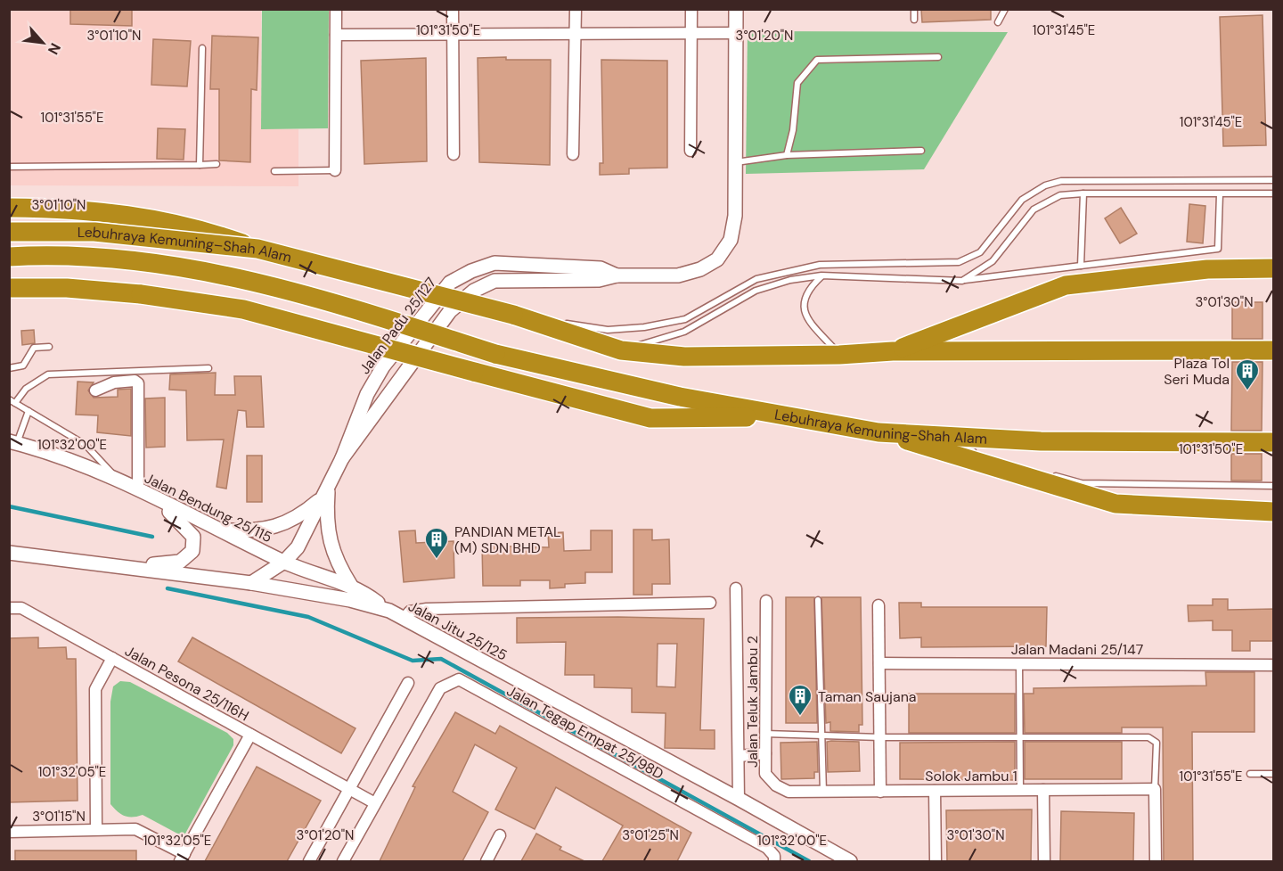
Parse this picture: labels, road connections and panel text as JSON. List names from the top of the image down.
{
  "streets": {
    "highway": ["Lebuhraya Kemuning–Shah Alam", "Lebuhraya Kemuning-Shah Alam"],
    "street": [
      "Jalan Padu 25/127",
      "Jalan Bendung 25/115",
      "Jalan Jitu 25/125",
      "Jalan Madani 25/147",
      "Jalan Pesona 25/116H",
      "Jalan Teluk Jambu 2",
      "Jalan Tegap Empat 25/98D",
      "Solok Jambu 1"
    ]
  },
  "crossings": [
    ["Lebuhraya Kemuning–Shah Alam", "Lebuhraya Kemuning-Shah Alam"],
    ["Jalan Padu 25/127", "Jalan Bendung 25/115"],
    ["Jalan Padu 25/127", "Jalan Jitu 25/125"],
    ["Jalan Bendung 25/115", "Jalan Jitu 25/125"],
    ["Jalan Pesona 25/116H", "Jalan Tegap Empat 25/98D"],
    ["Jalan Teluk Jambu 2", "Solok Jambu 1"]
  ],
  "places": {
    "building": ["Plaza Tol Seri Muda", "PANDIAN METAL (M) SDN BHD", "Taman Saujana"]
  },
  "north": "bottom right",
  "coordinates": [
    "101°31'50\"E",
    "101°31'45\"E",
    "3°01'10\"N",
    "3°01'20\"N",
    "101°31'55\"E",
    "3°01'30\"N",
    "101°32'00\"E",
    "101°32'05\"E",
    "3°01'15\"N",
    "3°01'25\"N"
  ]
}
